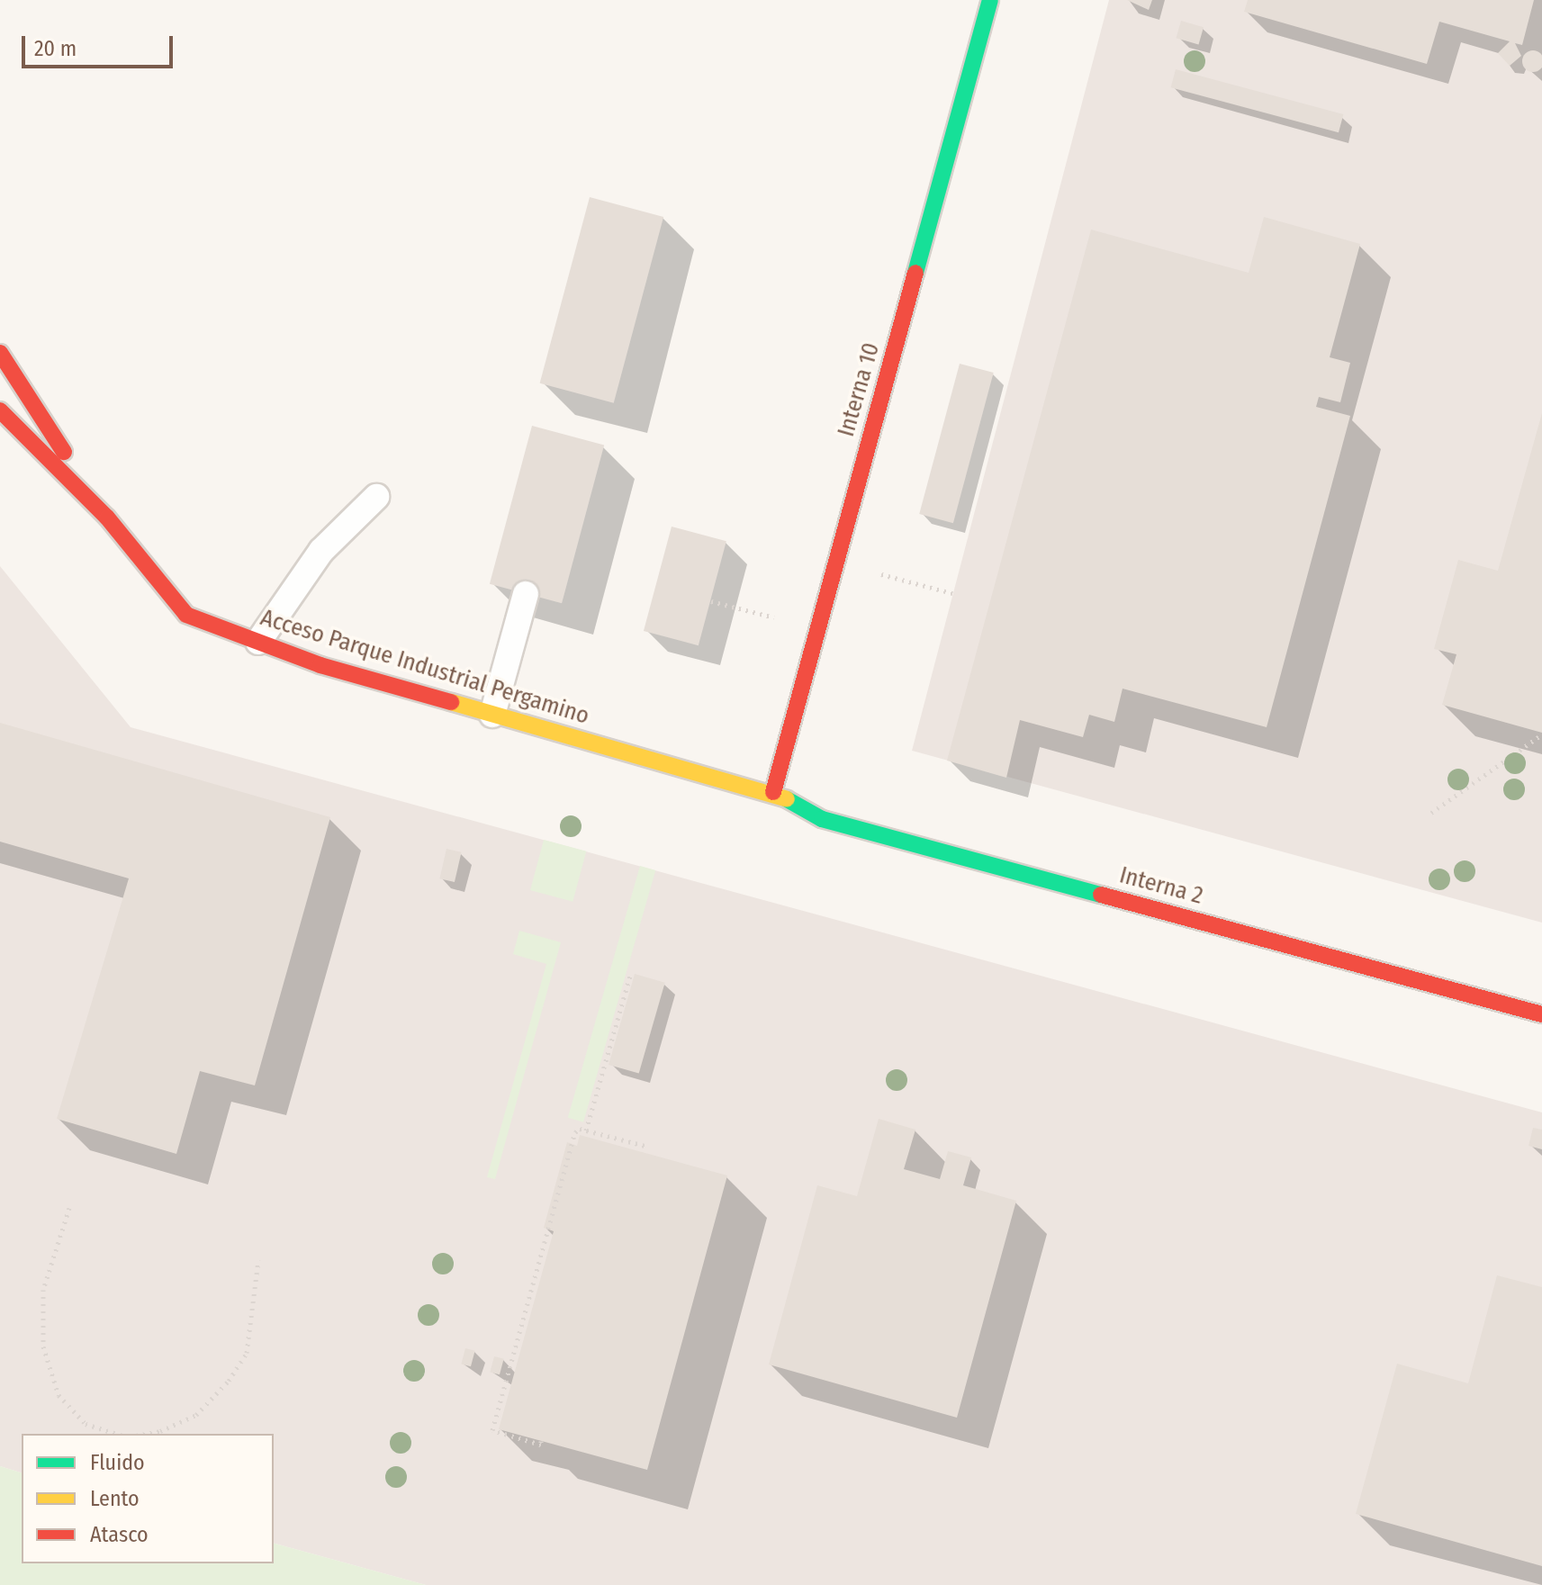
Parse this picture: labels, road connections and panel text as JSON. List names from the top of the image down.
{
  "streets": {
    "street": ["Interna 10", "Acceso Parque Industrial Pergamino", "Interna 2"]
  },
  "crossings": [
    ["Interna 10", "Acceso Parque Industrial Pergamino"],
    ["Interna 10", "Interna 2"],
    ["Acceso Parque Industrial Pergamino", "Interna 2"]
  ],
  "legend": ["Fluido", "Lento", "Atasco"],
  "scale_bar": "20 m"
}
